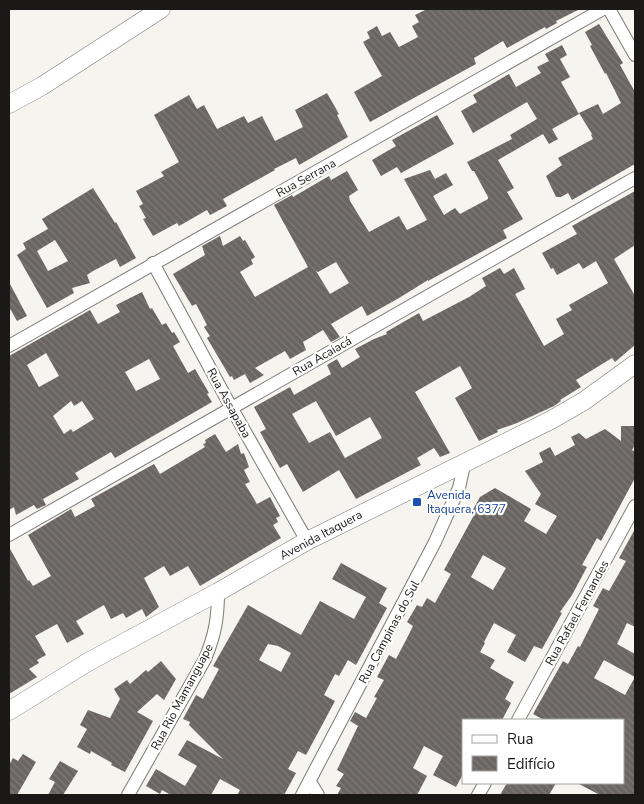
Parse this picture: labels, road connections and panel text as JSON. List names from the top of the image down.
{
  "streets": {
    "street": [
      "Rua Serrana",
      "Rua Acaiacá",
      "Rua Assapaba",
      "Avenida Itaquera",
      "Rua Rafael Fernandes",
      "Rua Campinas do Sul",
      "Rua Rio Mamanguape"
    ]
  },
  "crossings": [
    ["Rua Serrana", "Rua Assapaba"],
    ["Rua Acaiacá", "Rua Assapaba"],
    ["Rua Assapaba", "Avenida Itaquera"],
    ["Avenida Itaquera", "Rua Campinas do Sul"],
    ["Avenida Itaquera", "Rua Rio Mamanguape"]
  ],
  "places": {
    "transit": ["Avenida Itaquera, 6377"]
  },
  "legend": ["Rua", "Edifício"]
}
